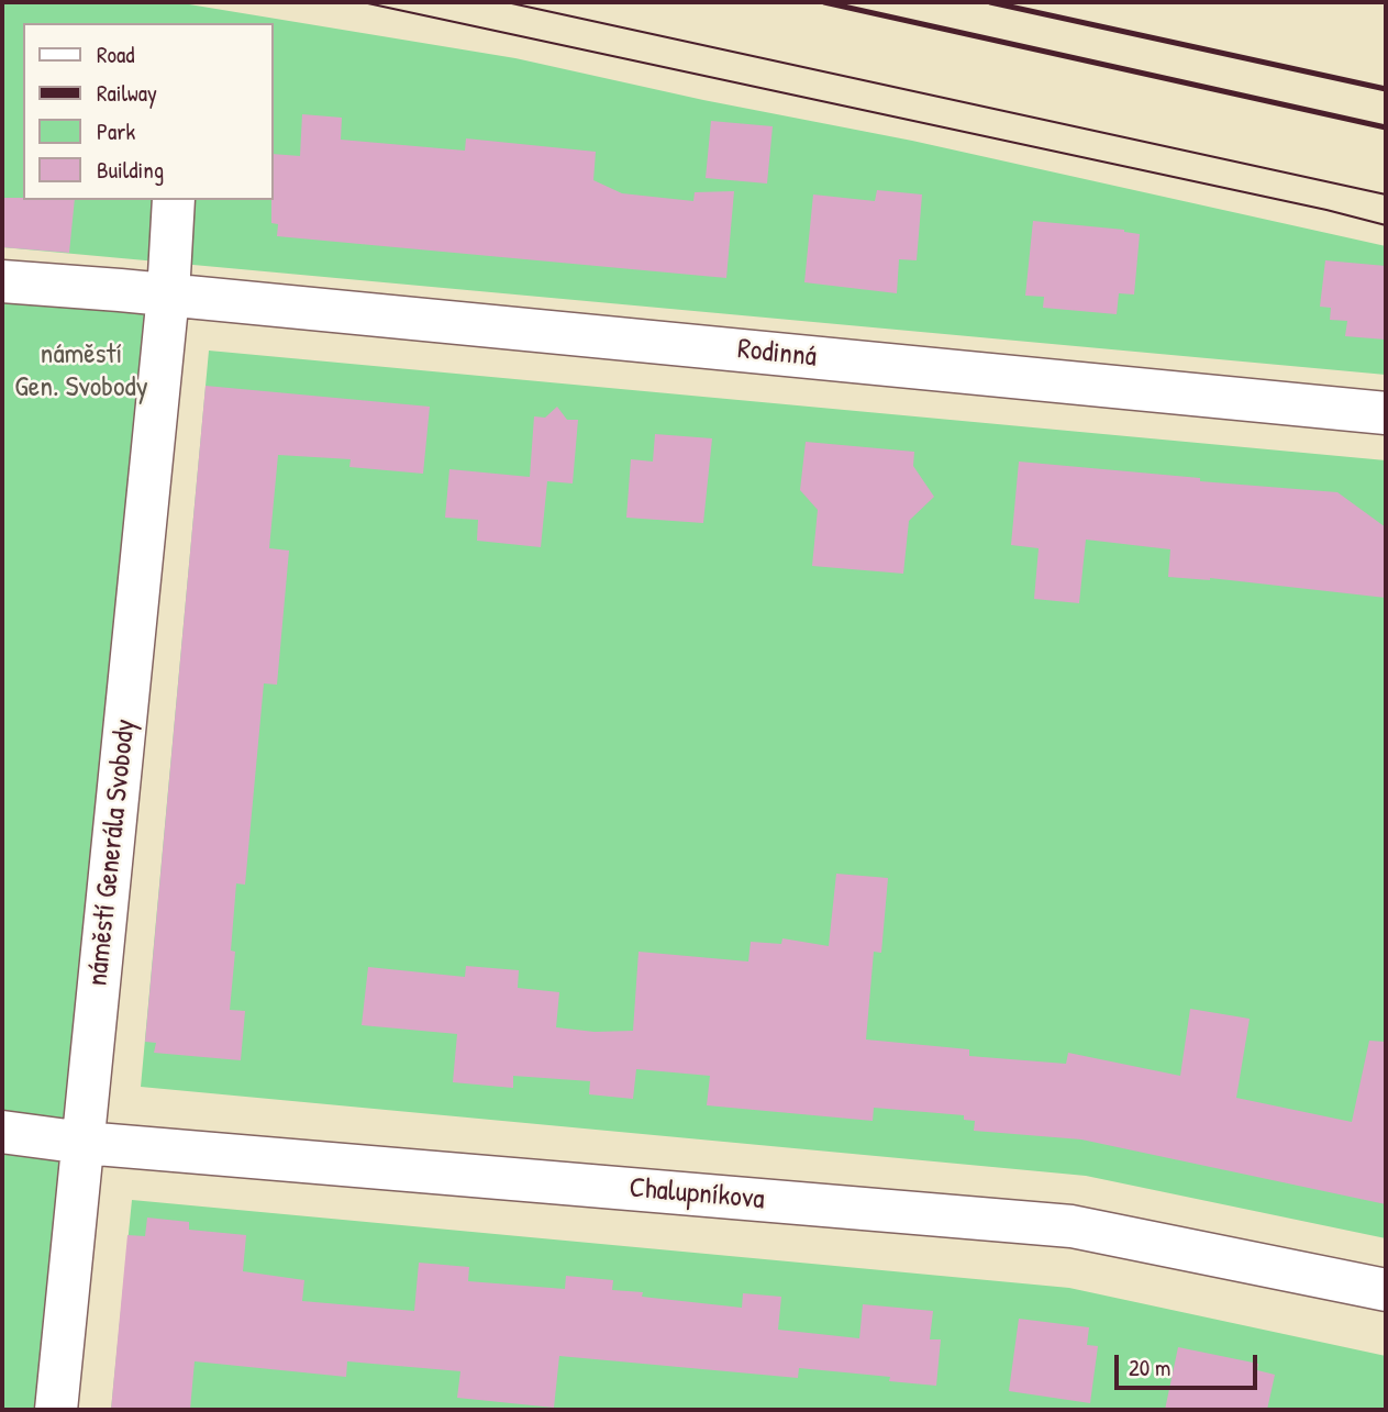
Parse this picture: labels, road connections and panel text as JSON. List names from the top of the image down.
{
  "streets": {
    "street": ["Rodinná", "náměstí Generála Svobody", "Chalupníkova"]
  },
  "crossings": [
    ["Rodinná", "náměstí Generála Svobody"],
    ["náměstí Generála Svobody", "Chalupníkova"]
  ],
  "parks": ["náměstí Gen. Svobody"],
  "legend": [
    "Road",
    "Railway",
    "Park",
    "Building"
  ],
  "scale_bar": "20 m"
}
